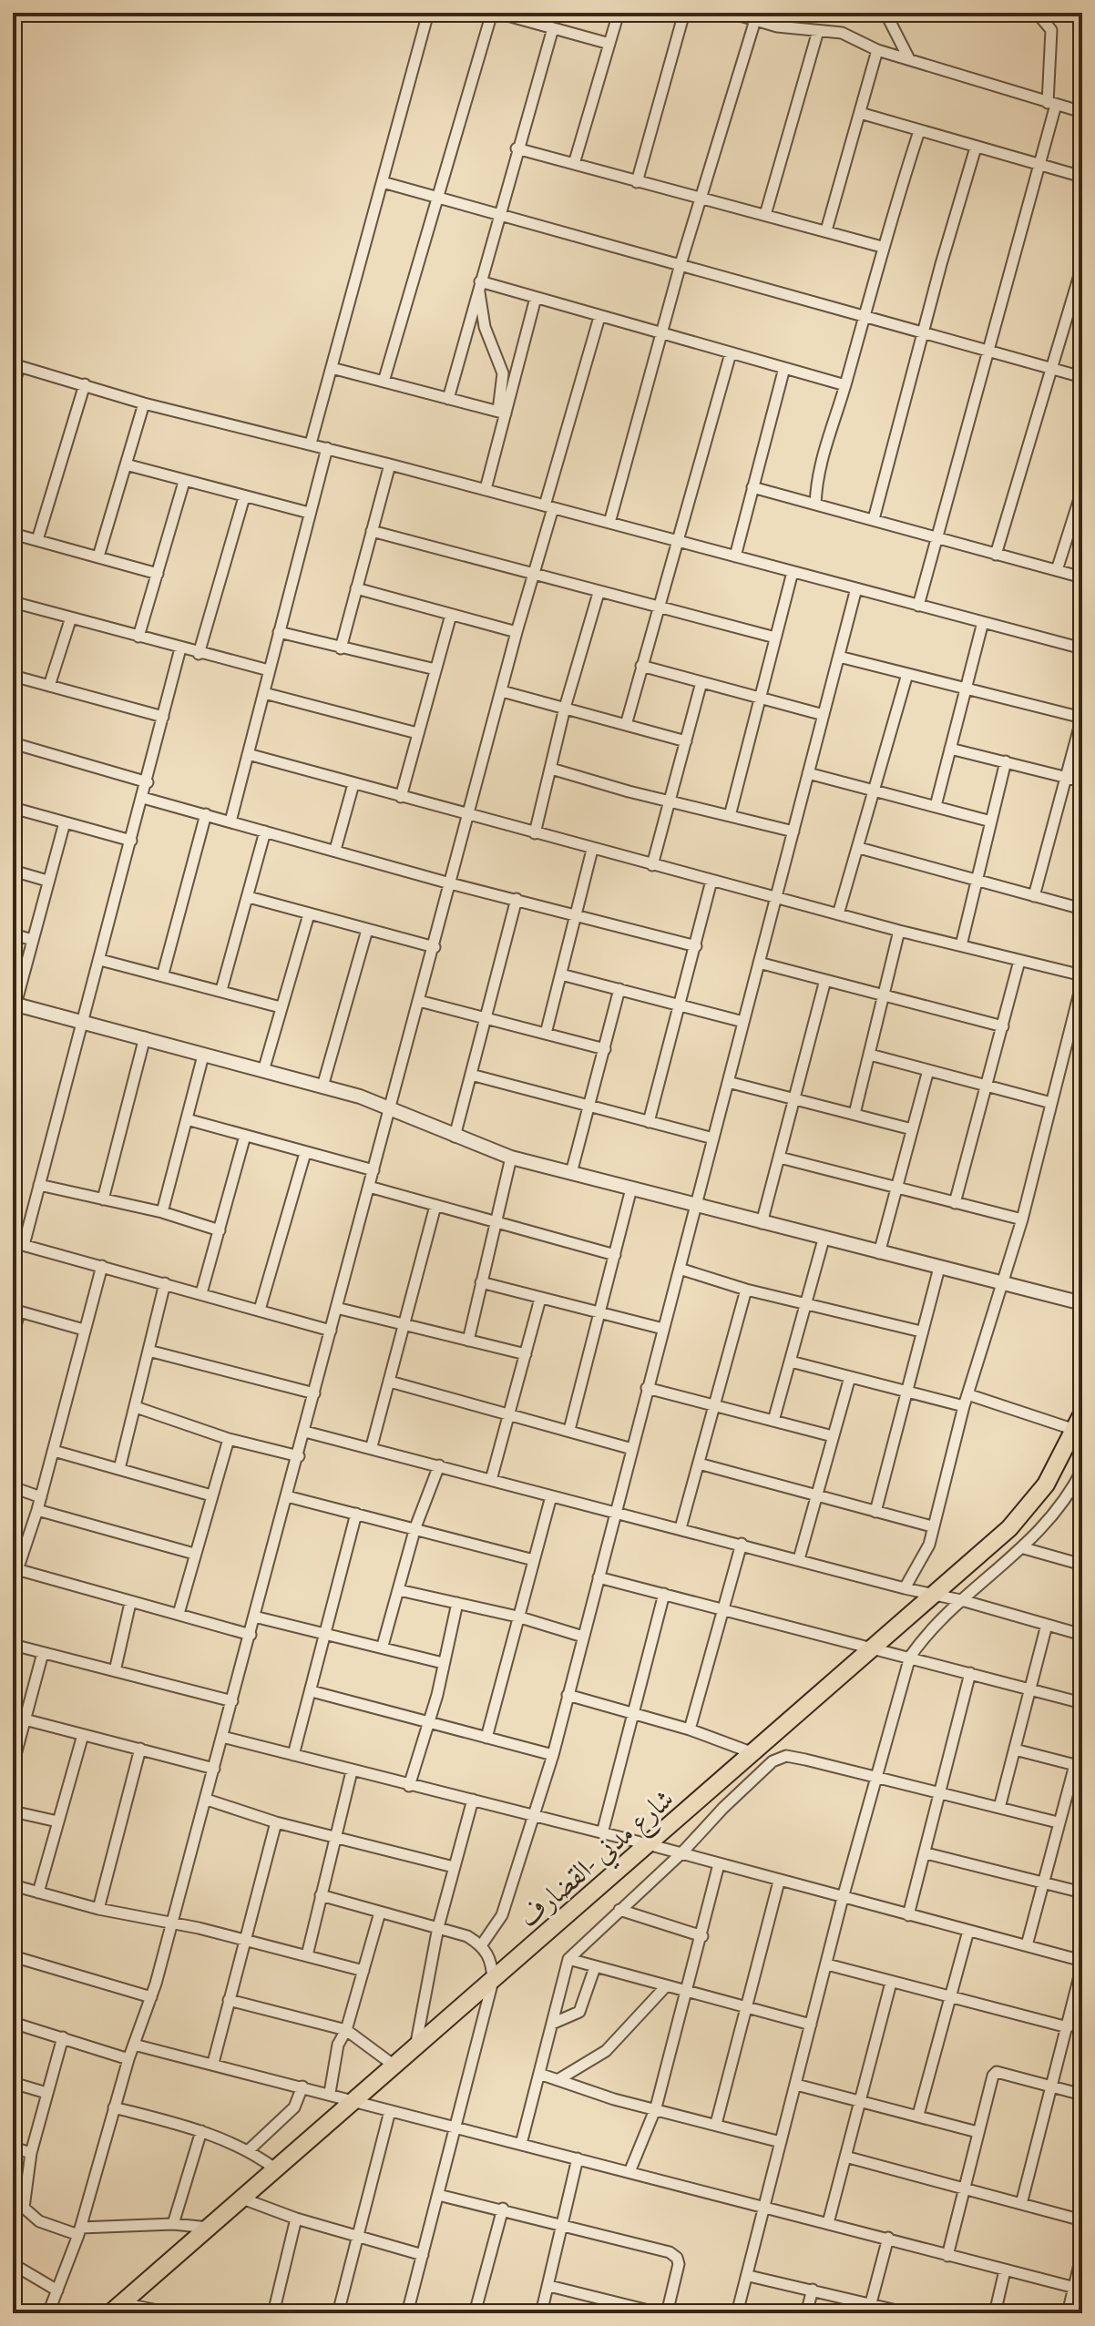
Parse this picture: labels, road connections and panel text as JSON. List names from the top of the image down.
{
  "streets": {
    "highway": ["شارع مدني -القضارف"]
  }
}
